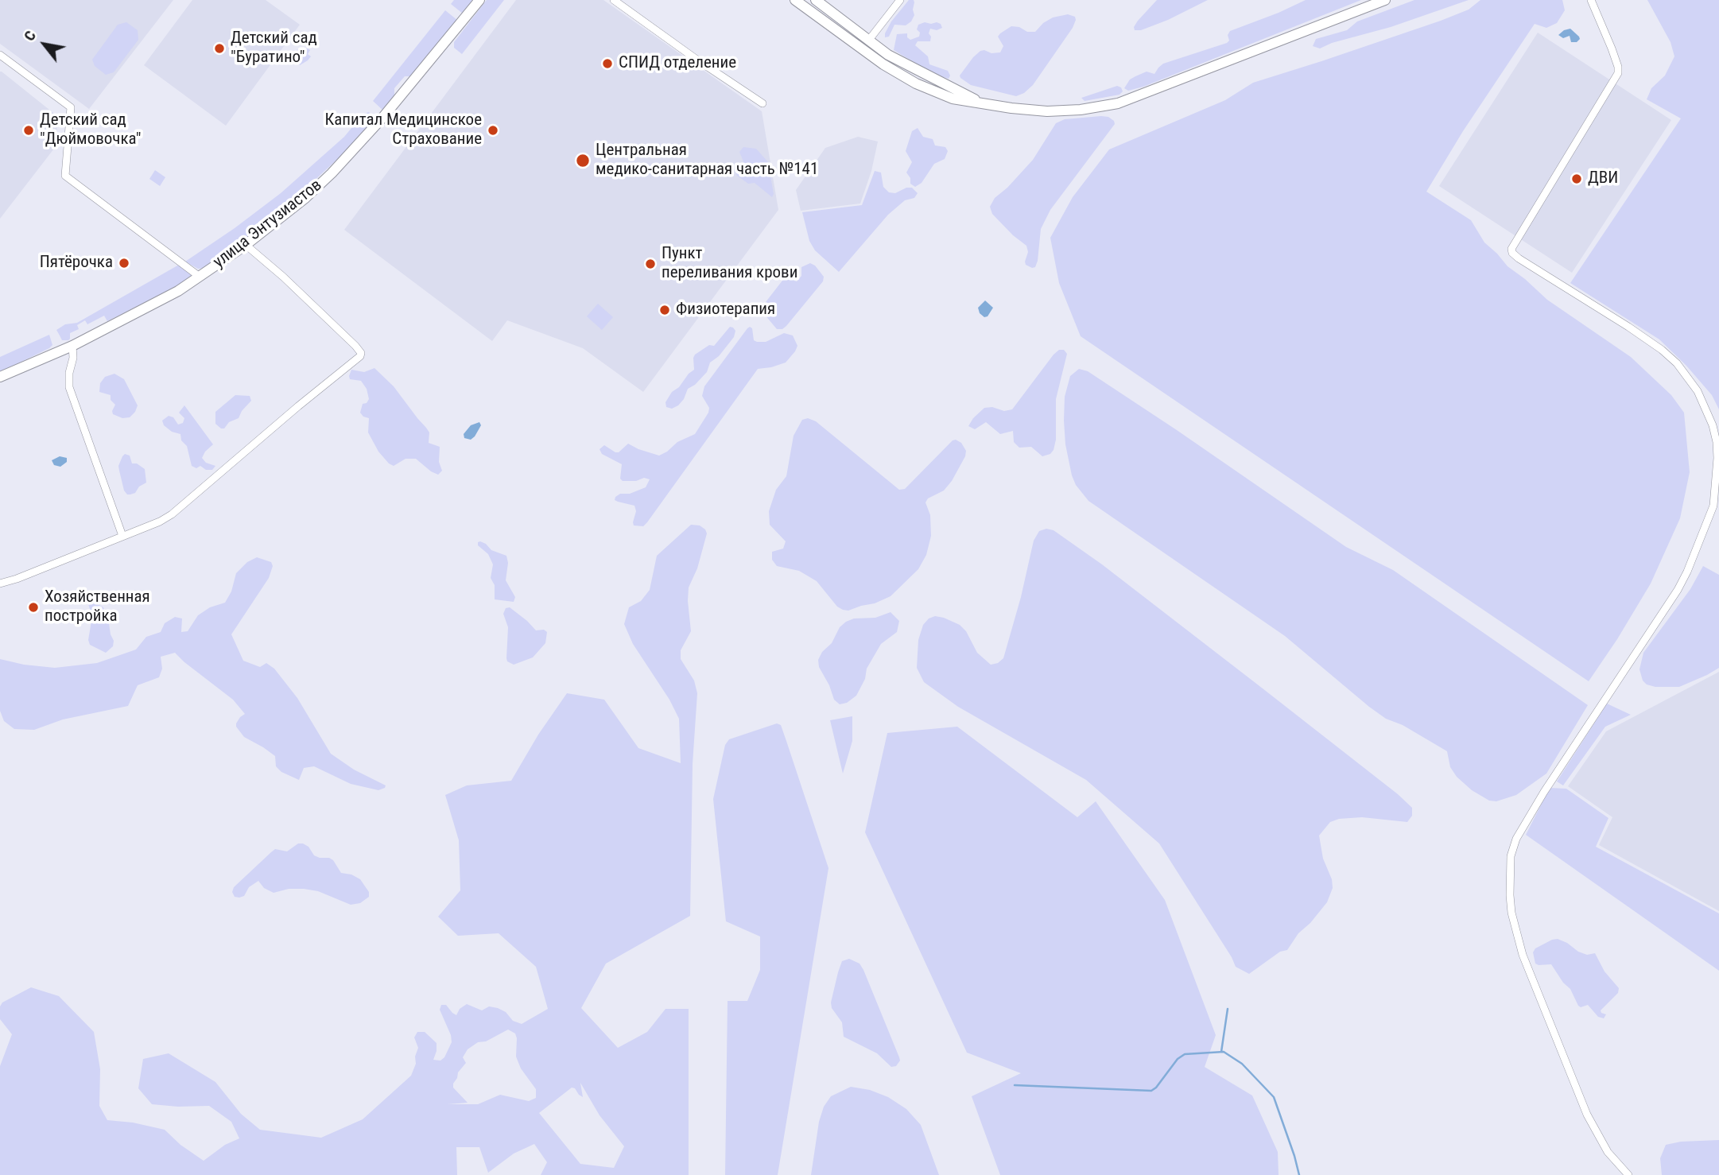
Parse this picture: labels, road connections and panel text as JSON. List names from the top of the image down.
{
  "streets": {
    "main road": ["улица Энтузиастов"]
  },
  "places": [
    "Детский сад \"Буратино\"",
    "СПИД отделение",
    "Детский сад \"Дюймовочка\"",
    "Капитал Медицинское Страхование",
    "Центральная медико-санитарная часть №141",
    "ДВИ",
    "Пятёрочка",
    "Пункт переливания крови",
    "Физиотерапия",
    "Хозяйственная постройка"
  ],
  "north": "top left"
}
